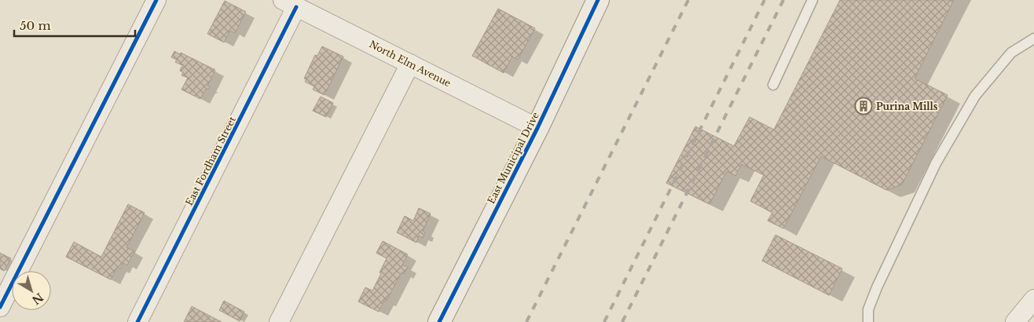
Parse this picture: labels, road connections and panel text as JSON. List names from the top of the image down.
{
  "streets": {
    "street": ["North Elm Avenue", "East Municipal Drive", "East Fordham Street"]
  },
  "crossings": [
    ["North Elm Avenue", "East Municipal Drive"],
    ["North Elm Avenue", "East Fordham Street"]
  ],
  "places": {
    "building": ["Purina Mills"]
  },
  "scale_bar": "50 m",
  "north": "bottom right"
}
